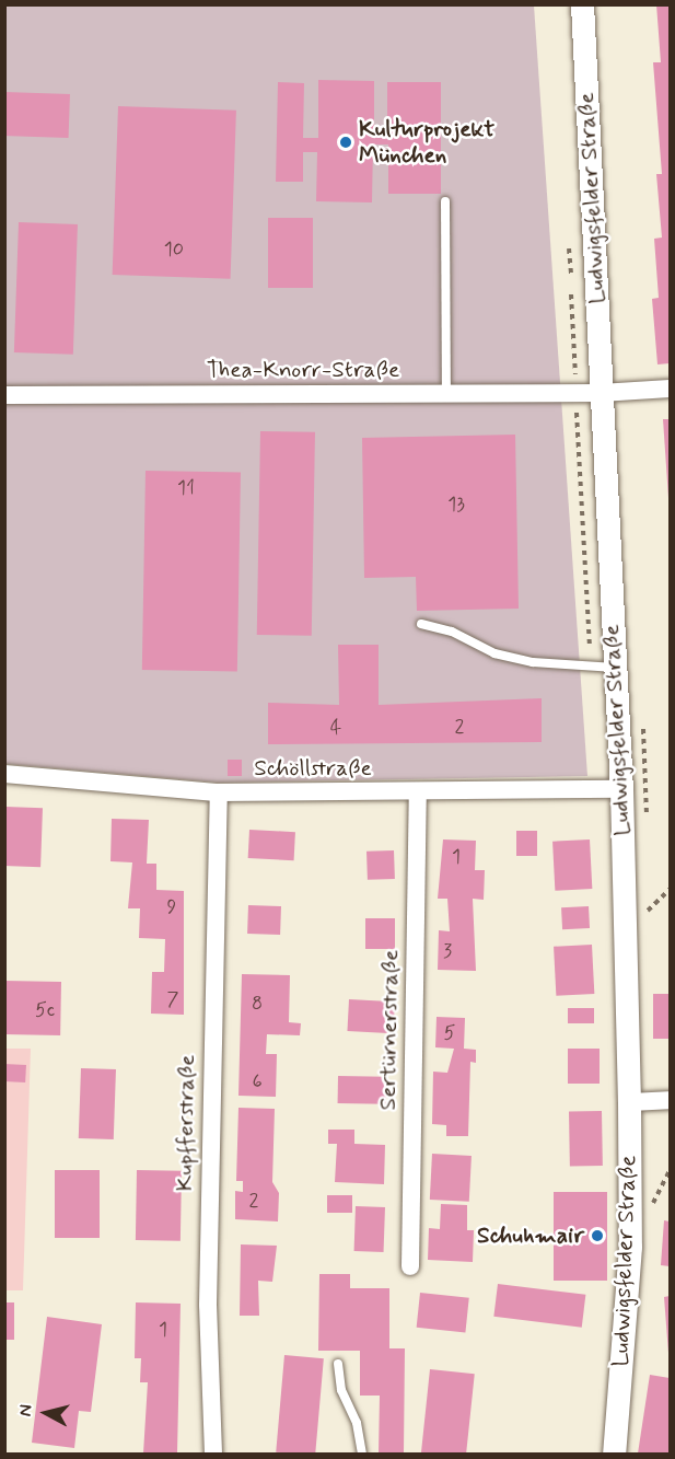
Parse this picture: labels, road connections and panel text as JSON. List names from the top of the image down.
{
  "streets": {
    "street": [
      "Ludwigsfelder Straße",
      "Thea-Knorr-Straße",
      "Schöllstraße",
      "Sertürnerstraße",
      "Kupfferstraße"
    ]
  },
  "crossings": [
    ["Ludwigsfelder Straße", "Thea-Knorr-Straße"],
    ["Ludwigsfelder Straße", "Schöllstraße"],
    ["Schöllstraße", "Sertürnerstraße"],
    ["Schöllstraße", "Kupfferstraße"]
  ],
  "places": ["Kulturprojekt München", "Schuhmair"],
  "house_numbers": [
    "10",
    "11",
    "13",
    "2",
    "4",
    "1",
    "9",
    "3",
    "7",
    "8",
    "5c",
    "5",
    "6",
    "2",
    "1"
  ],
  "north": "left"
}
